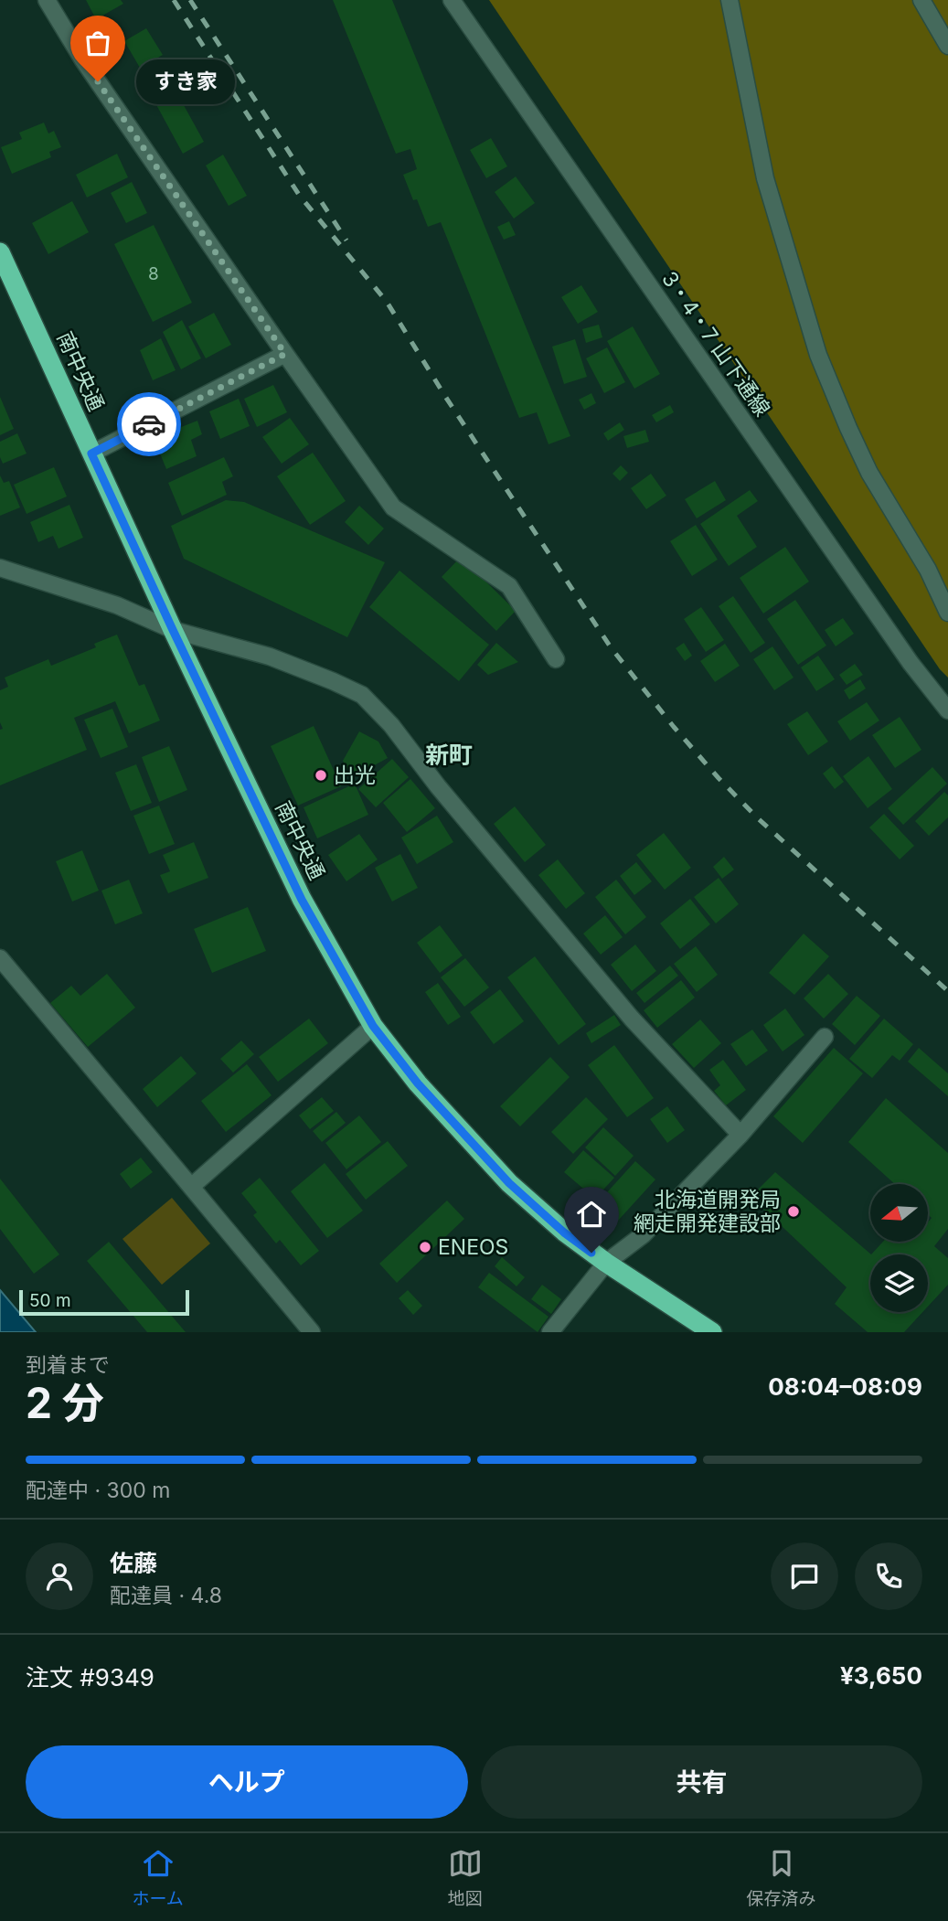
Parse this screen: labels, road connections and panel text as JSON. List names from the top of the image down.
{
  "streets": {
    "highway": ["南中央通"],
    "street": ["3・4・7 山下通線"]
  },
  "districts": ["新町"],
  "places": [
    "すき家",
    "出光",
    "北海道開発局 網走開発建設部",
    "ENEOS"
  ],
  "house_numbers": ["8"],
  "scale_bar": "50 m",
  "north": "left",
  "page": {
    "bubble": "すき家",
    "scale": "50 m",
    "heading": ["2 分", "到着まで", "08:04–08:09"],
    "panel": [
      "佐藤",
      "配達員 · 4.8",
      "注文 #9349",
      "¥3,650"
    ],
    "bar": "配達中 · 300 m",
    "buttons": ["ヘルプ", "共有"],
    "tabs": ["ホーム", "地図", "保存済み"]
  }
}
